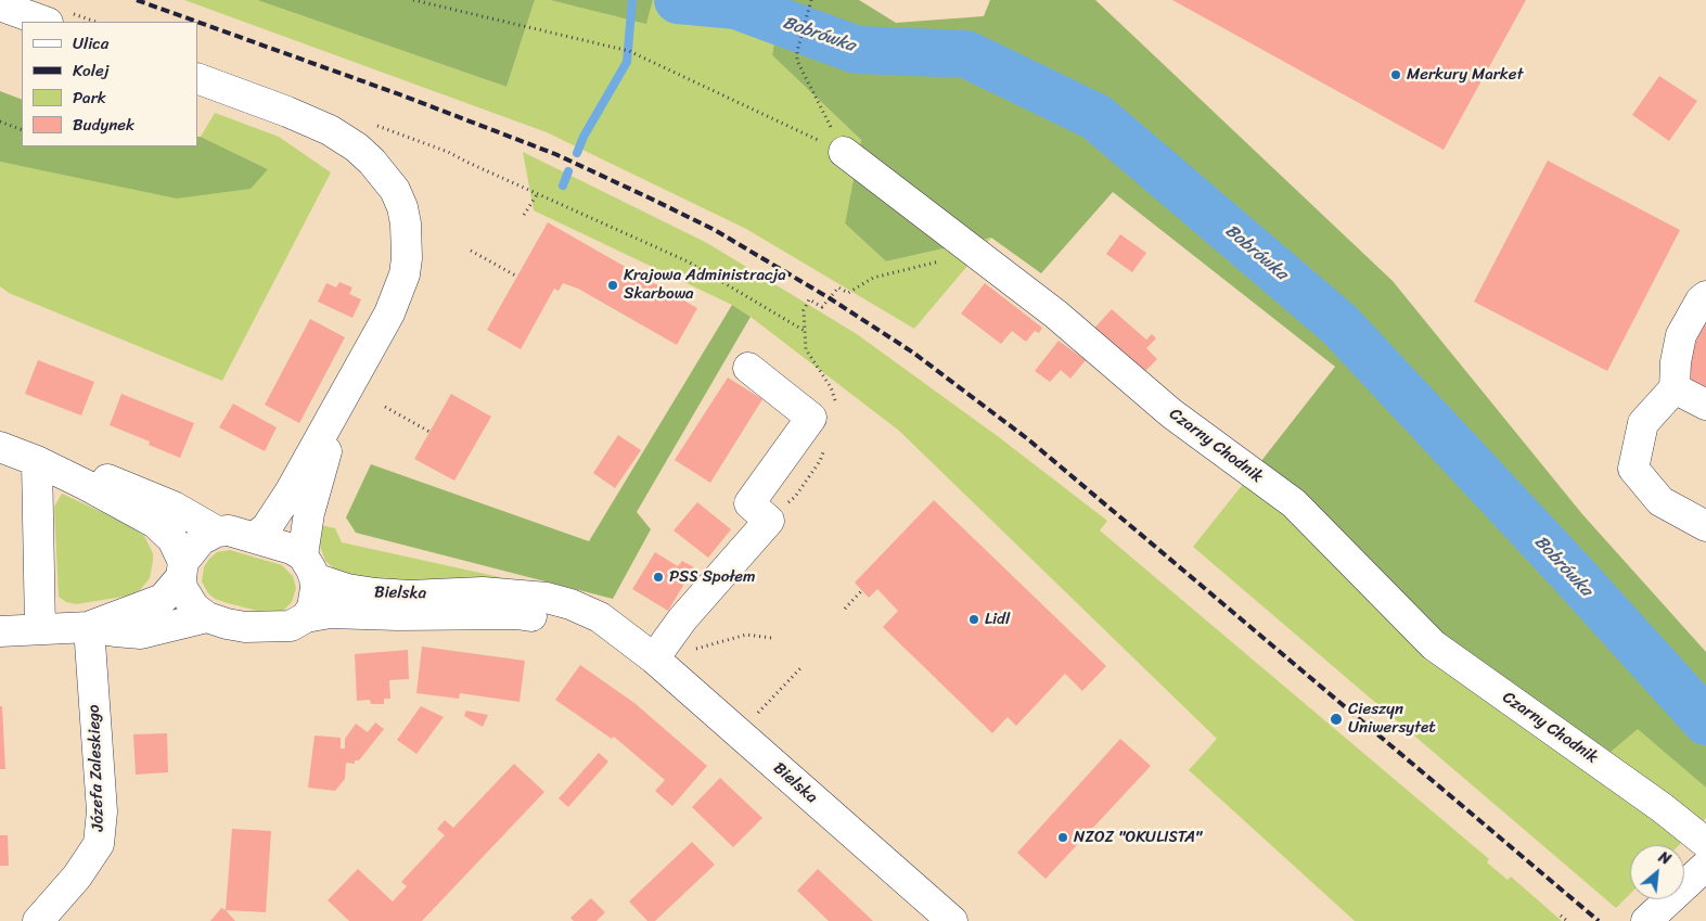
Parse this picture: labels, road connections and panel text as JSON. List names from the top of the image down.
{
  "streets": {
    "street": ["Czarny Chodnik", "Bielska", "Józefa Zaleskiego"]
  },
  "water": ["Bobrówka"],
  "places": [
    "Merkury Market",
    "Krajowa Administracja Skarbowa",
    "PSS Społem",
    "Lidl",
    "Cieszyn Uniwersytet",
    "NZOZ \"OKULISTA\""
  ],
  "legend": [
    "Ulica",
    "Kolej",
    "Park",
    "Budynek"
  ],
  "north": "top right"
}
